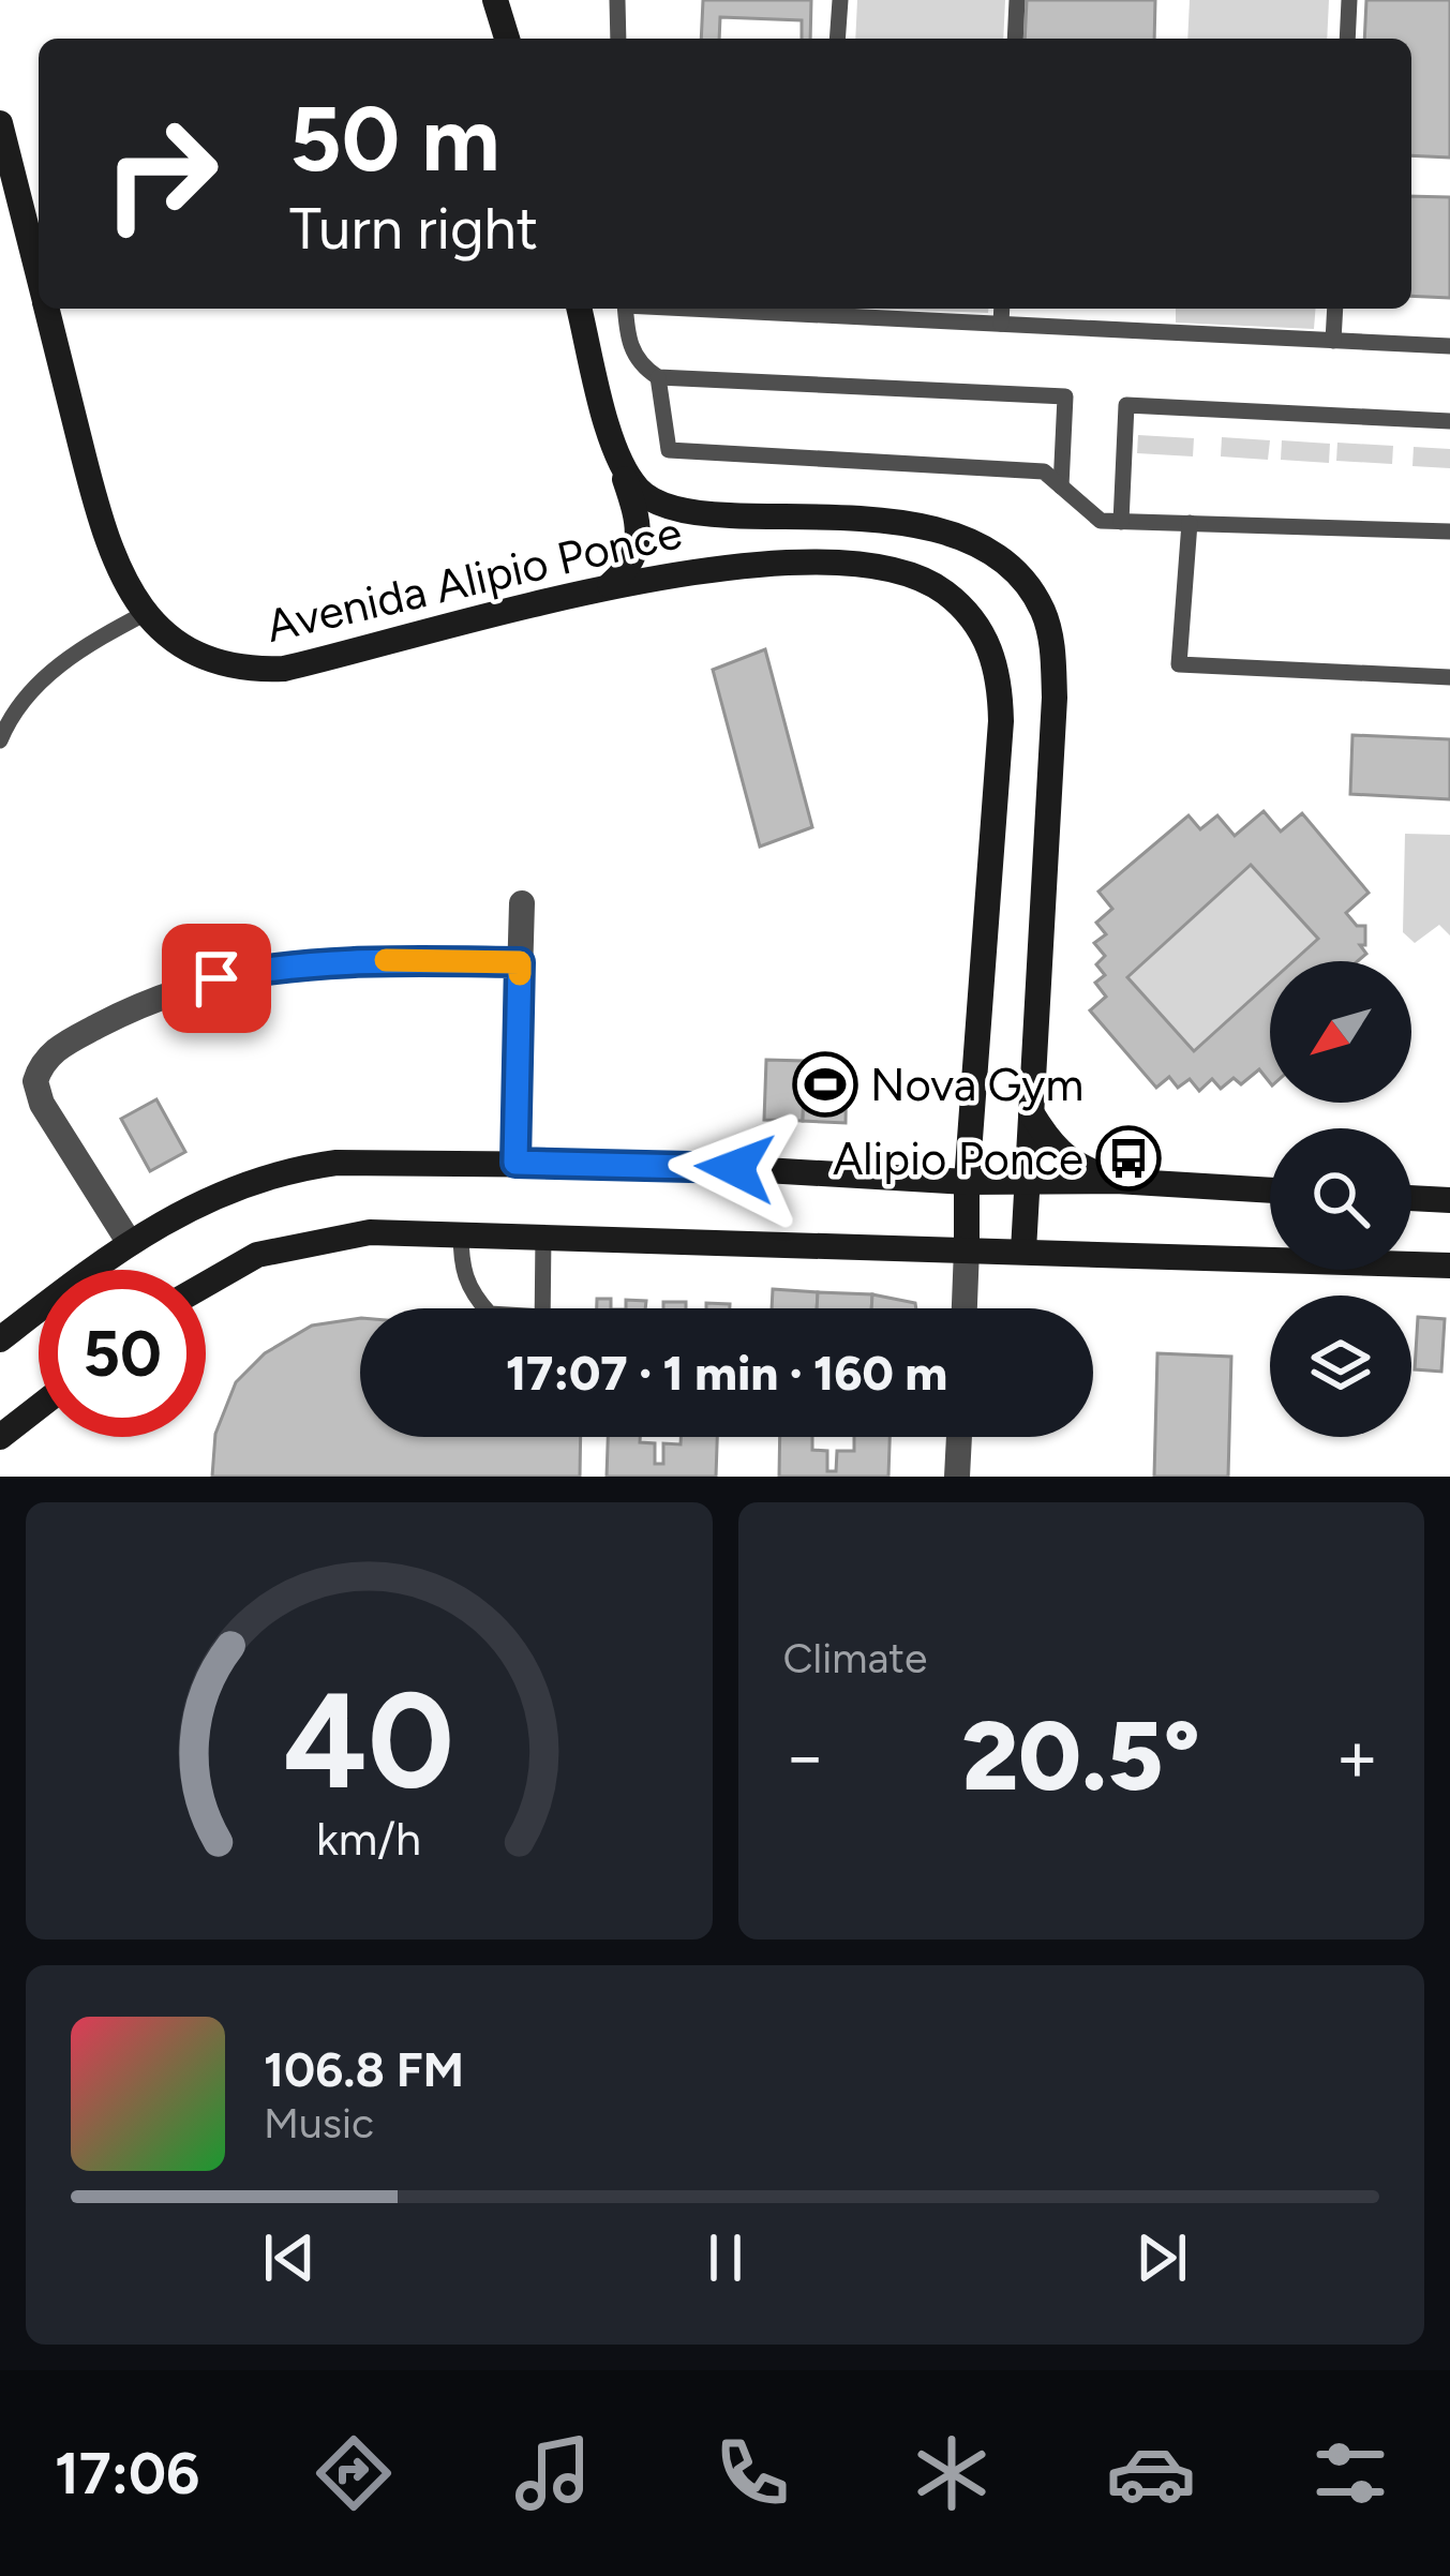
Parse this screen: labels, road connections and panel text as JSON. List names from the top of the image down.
{
  "streets": {
    "main road": ["Avenida Alipio Ponce"]
  },
  "places": {
    "sports": ["Nova Gym"],
    "bus stop": ["Alipio Ponce"]
  },
  "north": "bottom left",
  "page": {
    "turn": ["50 m", "Turn right"],
    "limit": "50",
    "trip": "17:07 · 1 min · 160 m",
    "tile": "Climate",
    "heat": ["−", "20.5°", "+"],
    "song": ["106.8 FM", "Music"],
    "tabs": "17:06",
    "gauge": ["40", "km/h"]
  }
}
